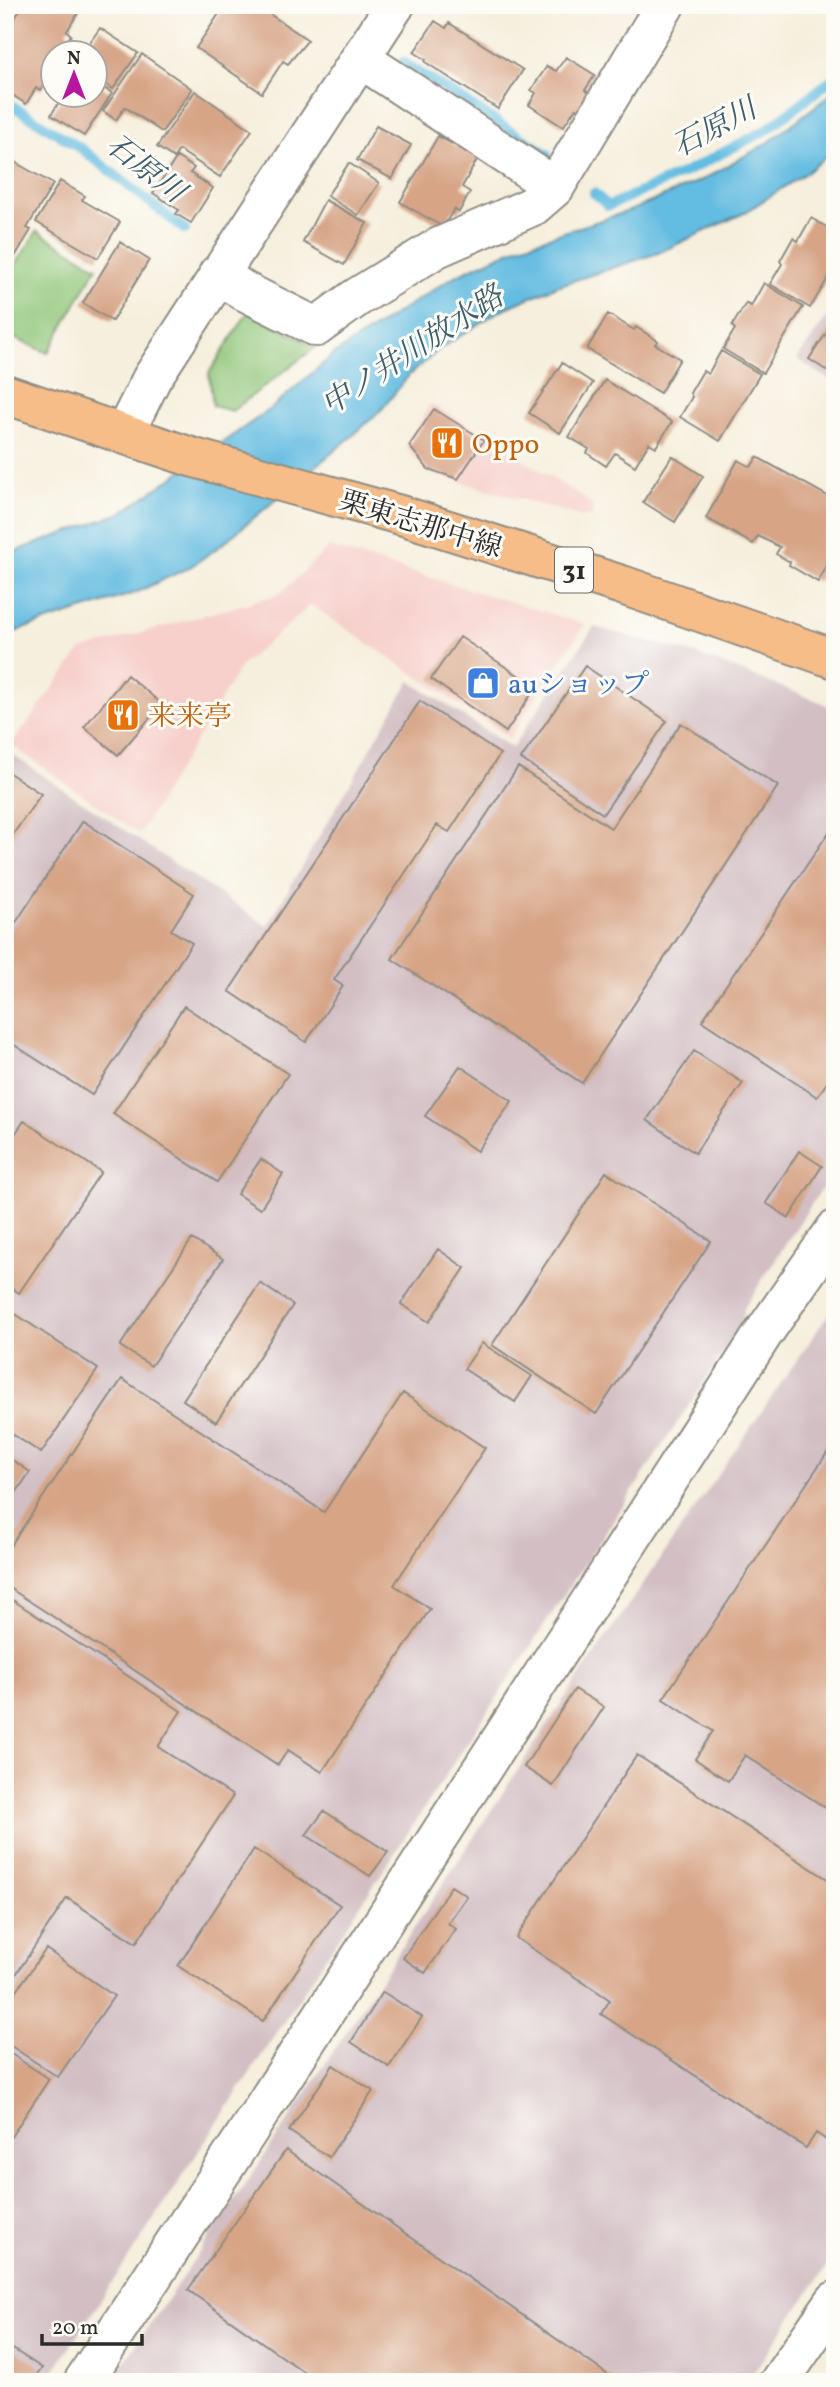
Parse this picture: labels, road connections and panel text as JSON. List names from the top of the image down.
{
  "streets": {
    "main road": ["栗東志那中線", "31"]
  },
  "water": ["石原川", "中ノ井川放水路"],
  "places": {
    "restaurant": ["Oppo", "来来亭"],
    "shop": ["auショップ"]
  },
  "scale_bar": "20 m",
  "north": "top"
}
